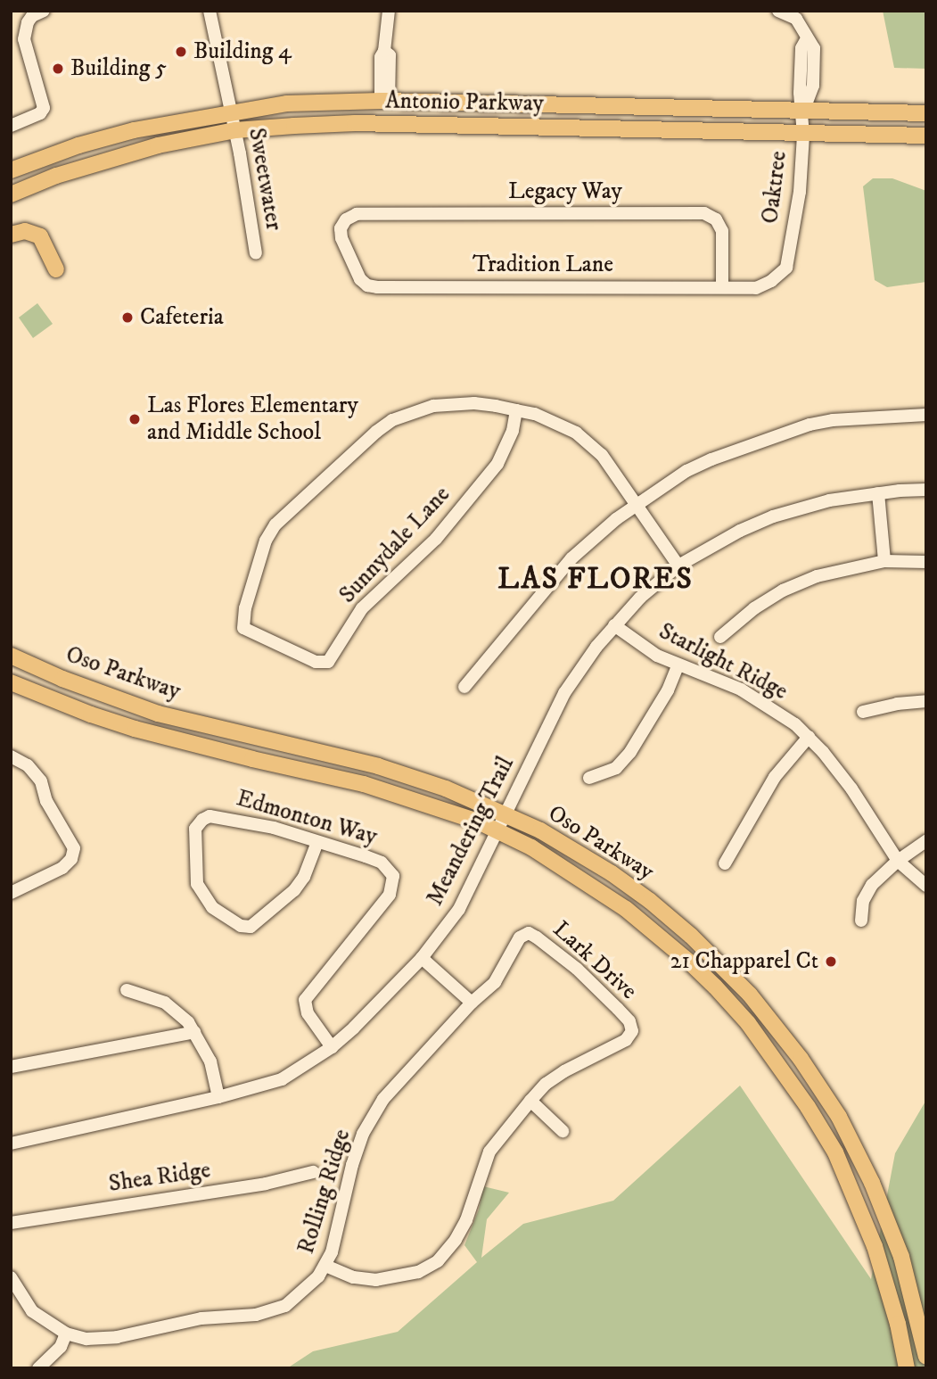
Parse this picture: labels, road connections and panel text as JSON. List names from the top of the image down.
{
  "streets": {
    "main road": ["Antonio Parkway", "Oso Parkway"],
    "street": [
      "Sweetwater",
      "Oaktree",
      "Legacy Way",
      "Tradition Lane",
      "Sunnydale Lane",
      "Starlight Ridge",
      "Edmonton Way",
      "Meandering Trail",
      "Lark Drive",
      "Shea Ridge",
      "Rolling Ridge"
    ]
  },
  "crossings": [
    ["Antonio Parkway", "Sweetwater"],
    ["Antonio Parkway", "Oaktree"],
    ["Oaktree", "Tradition Lane"],
    ["Legacy Way", "Tradition Lane"],
    ["Starlight Ridge", "Meandering Trail"],
    ["Oso Parkway", "Meandering Trail"],
    ["Edmonton Way", "Meandering Trail"],
    ["Lark Drive", "Rolling Ridge"]
  ],
  "districts": ["LAS FLORES"],
  "places": [
    "Building 4",
    "Building 5",
    "Cafeteria",
    "Las Flores Elementary and Middle School",
    "21 Chapparel Ct"
  ]
}
